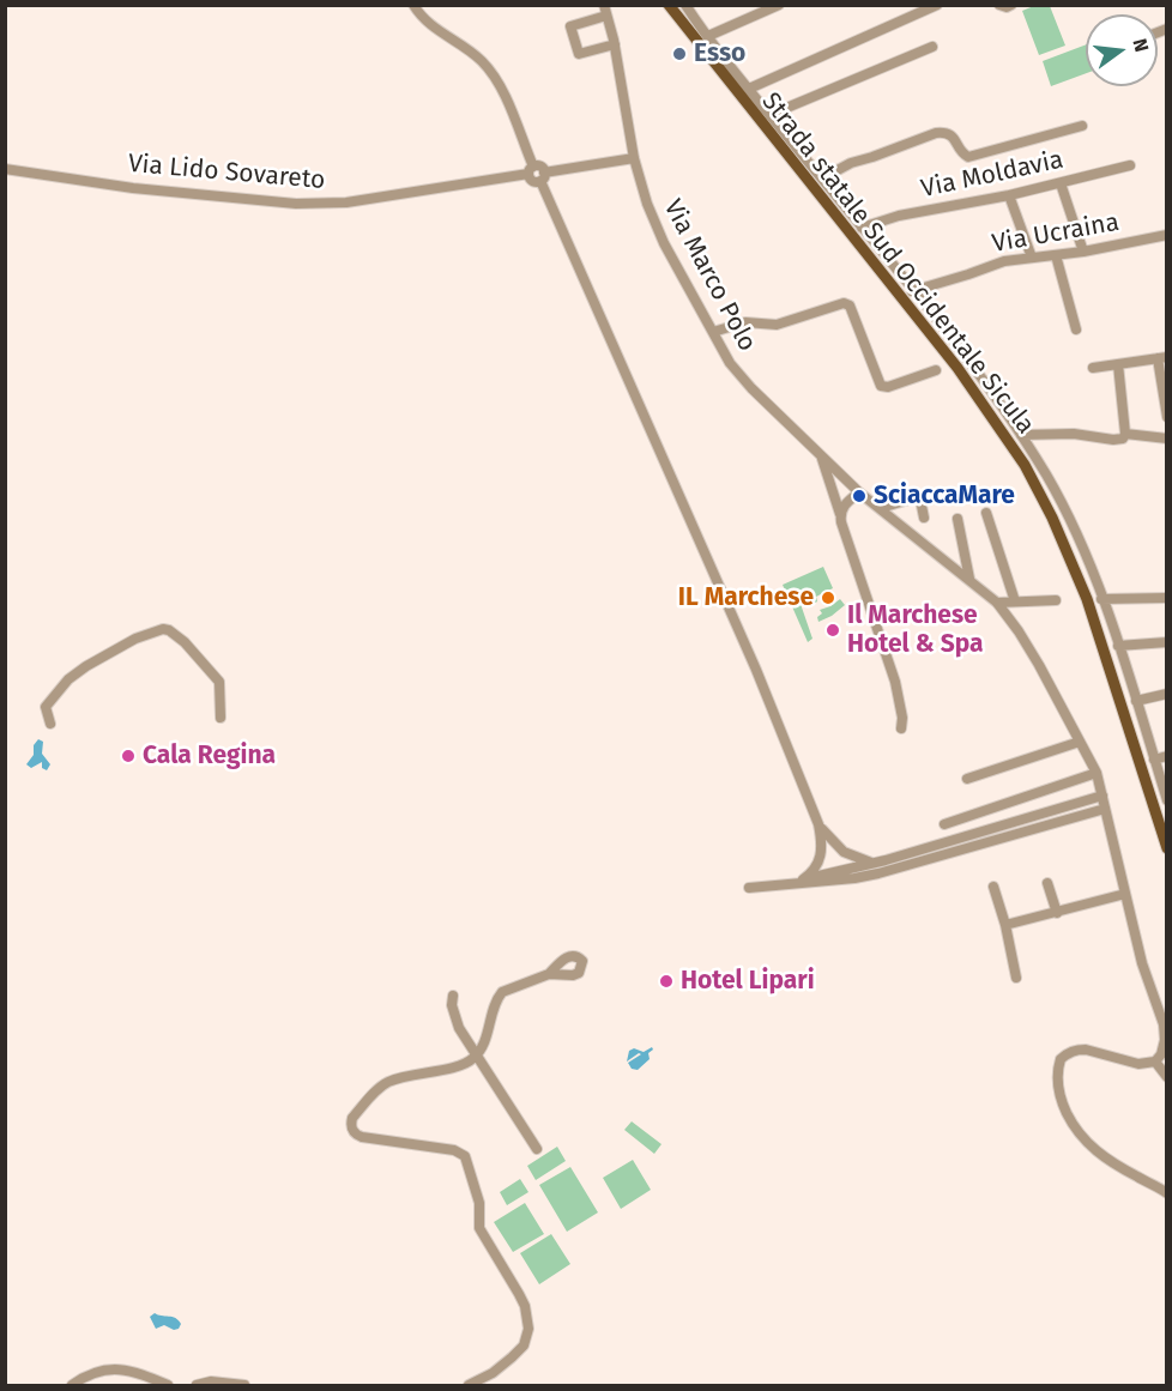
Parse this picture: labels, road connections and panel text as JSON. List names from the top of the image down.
{
  "streets": {
    "main road": ["Strada statale Sud Occidentale Sicula"],
    "street": [
      "Via Lido Sovareto",
      "Via Moldavia",
      "Via Ucraina",
      "Via Marco Polo"
    ]
  },
  "places": [
    "Esso",
    "SciaccaMare",
    "IL Marchese",
    "Il Marchese Hotel & Spa",
    "Cala Regina",
    "Hotel Lipari"
  ],
  "north": "right"
}
